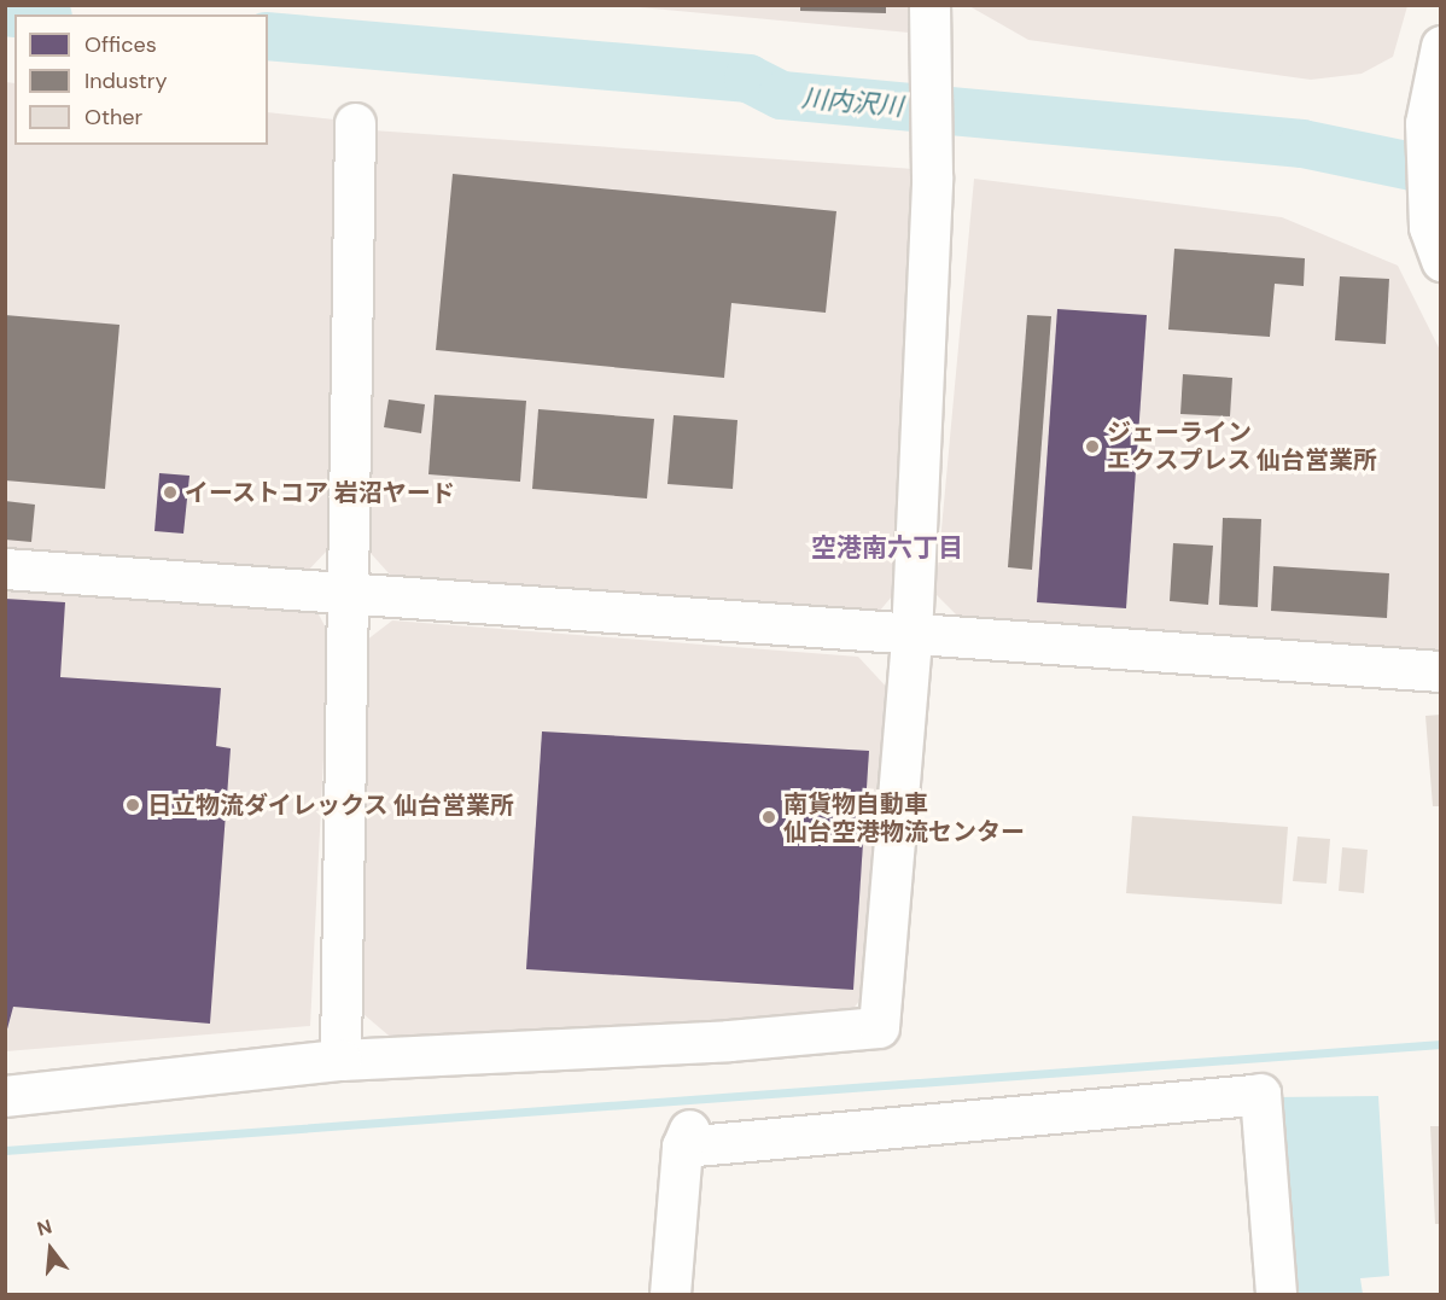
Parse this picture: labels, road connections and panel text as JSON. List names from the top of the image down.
{
  "districts": ["空港南六丁目"],
  "water": ["川内沢川"],
  "places": [
    "ジェーライン エクスプレス 仙台営業所",
    "イーストコア 岩沼ヤード",
    "日立物流ダイレックス 仙台営業所",
    "南貨物自動車 仙台空港物流センター"
  ],
  "legend": ["Offices", "Industry", "Other"],
  "north": "top"
}
